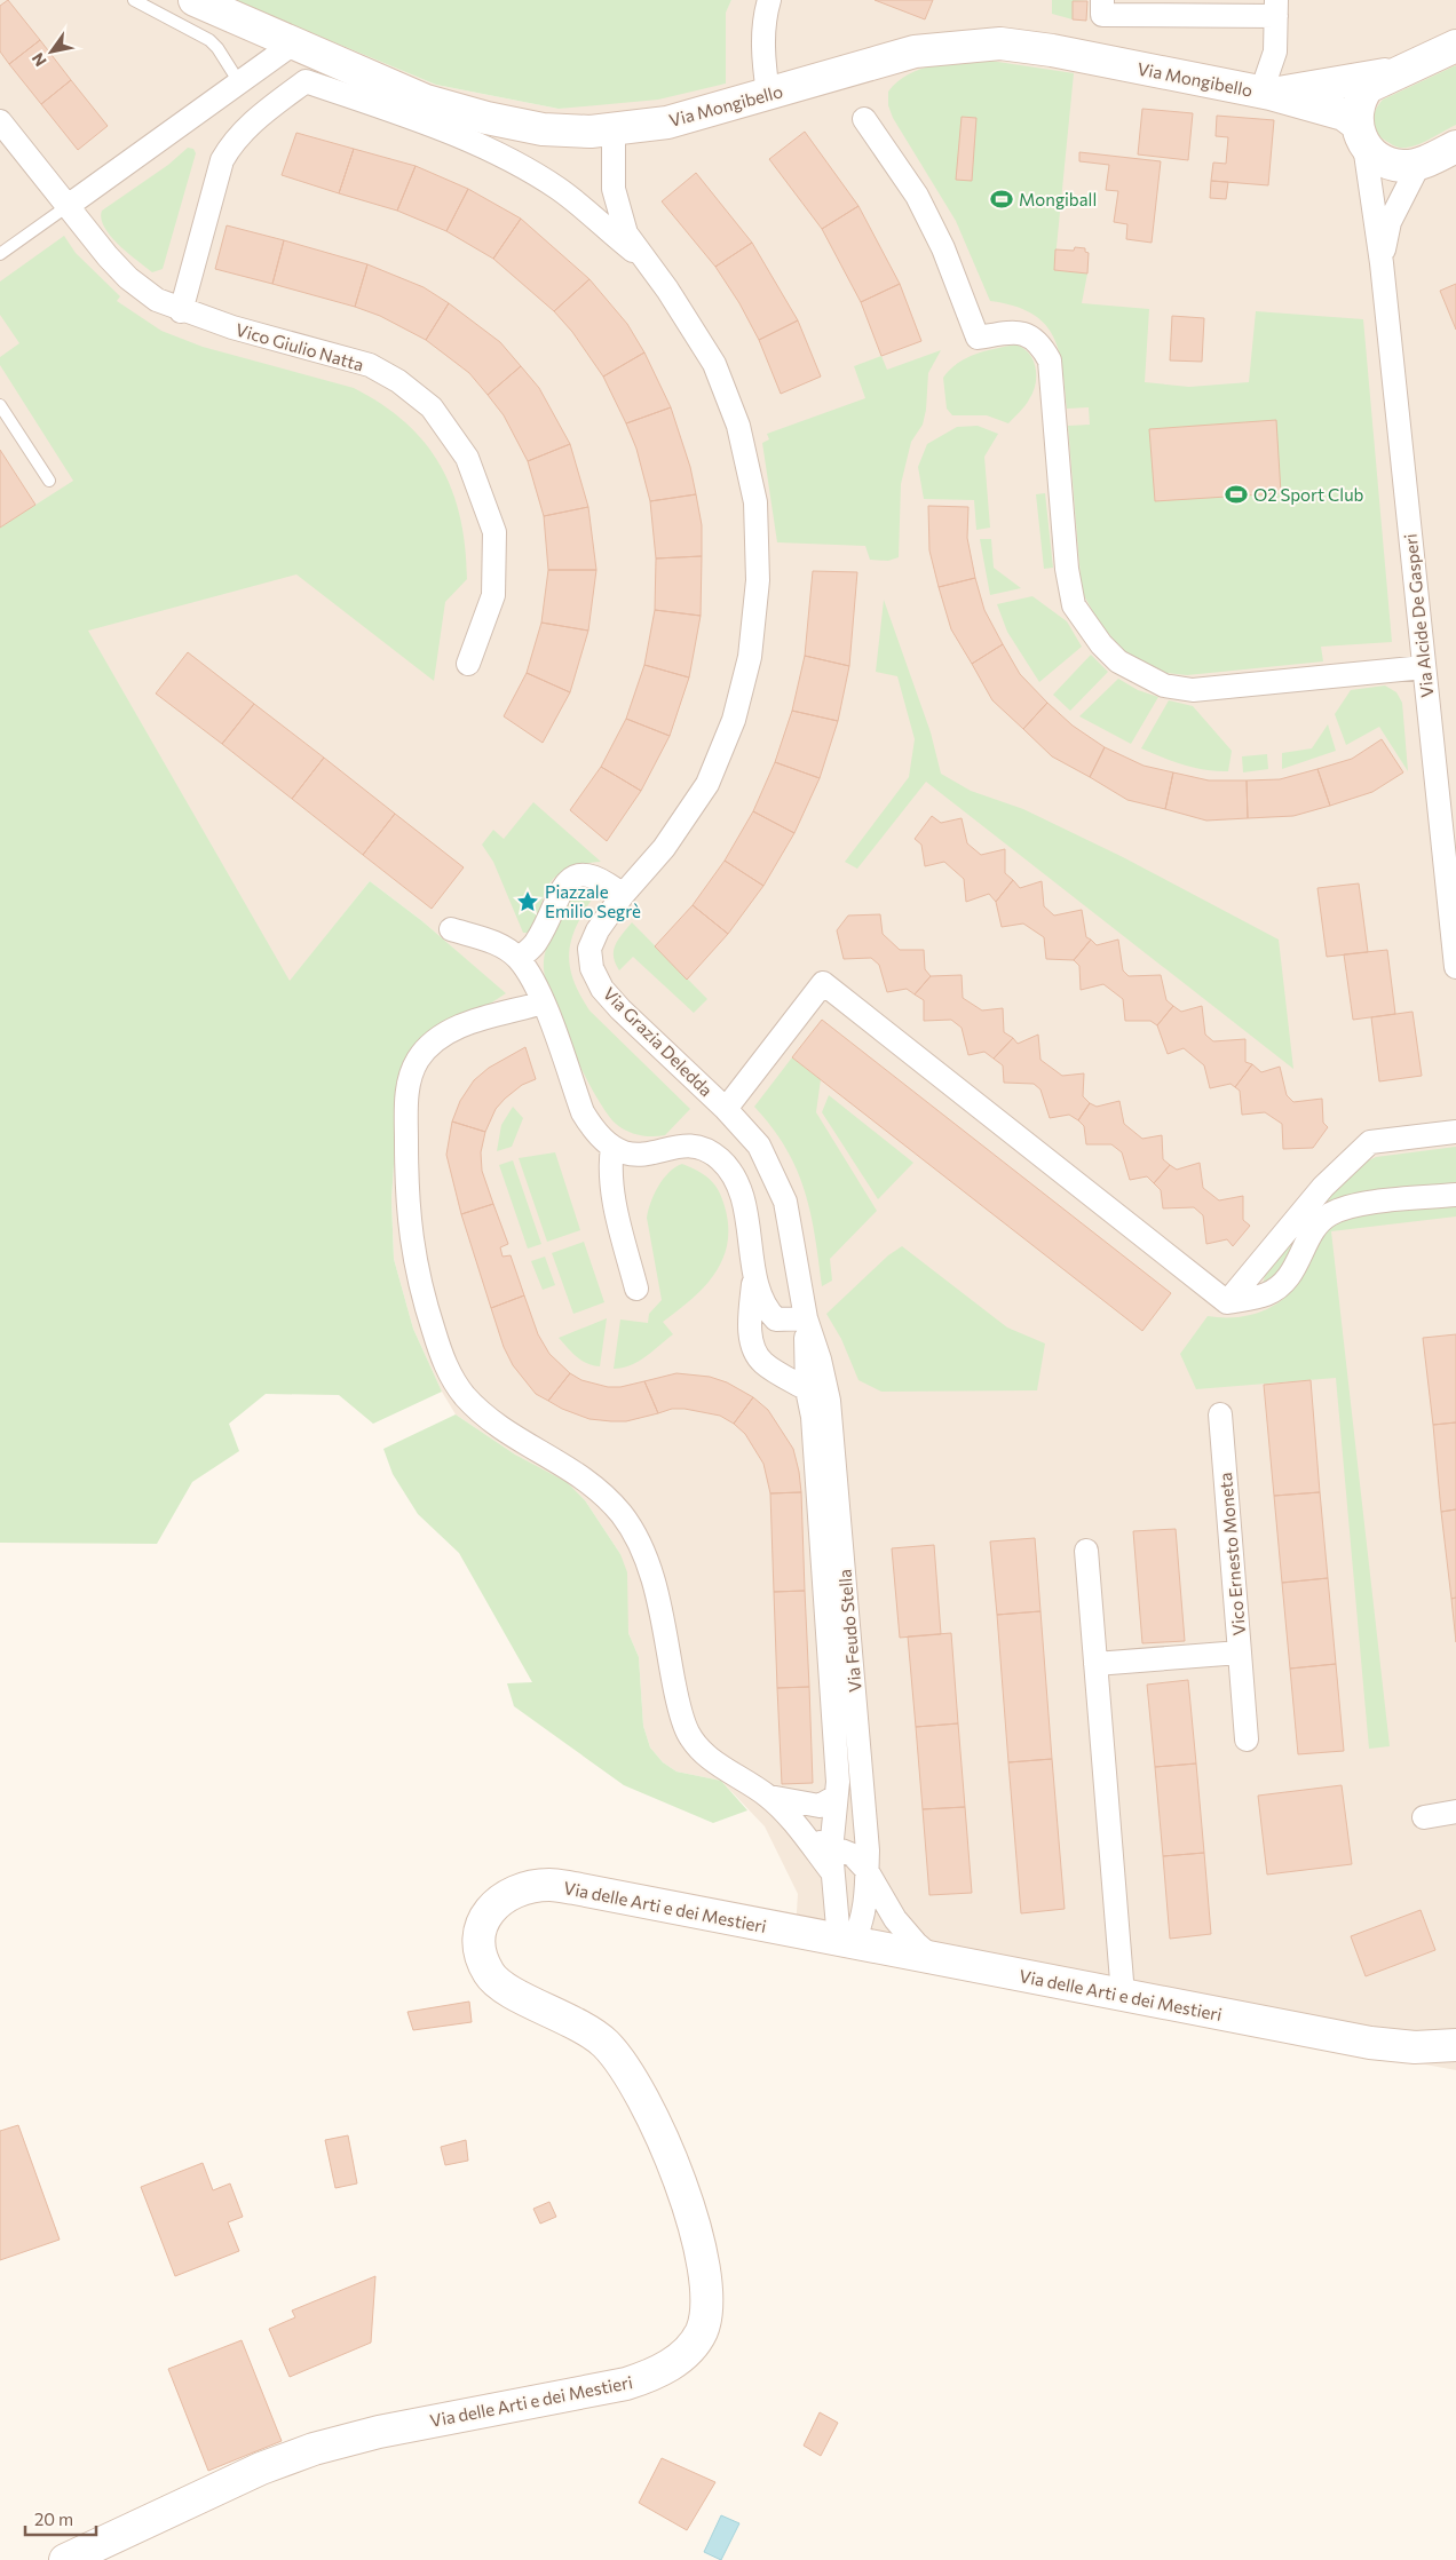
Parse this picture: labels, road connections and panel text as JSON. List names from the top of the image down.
{
  "streets": {
    "street": [
      "Via Mongibello",
      "Vico Giulio Natta",
      "Via Alcide De Gasperi",
      "Via Grazia Deledda",
      "Vico Ernesto Moneta",
      "Via Feudo Stella",
      "Via delle Arti e dei Mestieri"
    ]
  },
  "crossings": [
    ["Via Grazia Deledda", "Via Feudo Stella"],
    ["Via Feudo Stella", "Via delle Arti e dei Mestieri"]
  ],
  "places": {
    "sports": ["Mongiball", "O2 Sport Club"],
    "place": ["Piazzale Emilio Segrè"]
  },
  "scale_bar": "20 m",
  "north": "bottom left"
}
